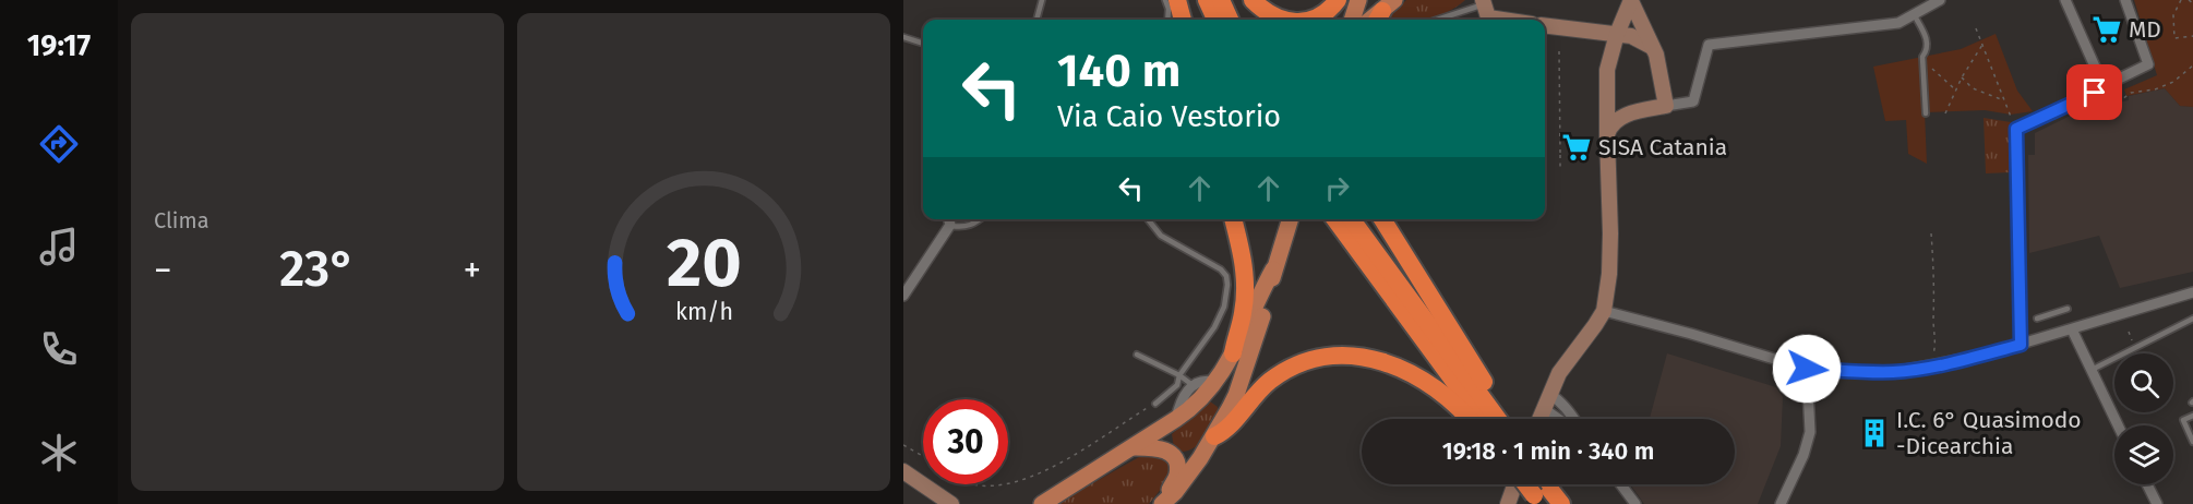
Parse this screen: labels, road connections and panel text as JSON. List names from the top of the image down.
{
  "places": {
    "supermarket": ["MD", "SISA Catania"],
    "building": ["I.C. 6° Quasimodo -Dicearchia"]
  },
  "page": {
    "tabs": "19:17",
    "tile": "Clima",
    "turn": ["140 m", "Via Caio Vestorio"],
    "heat": ["−", "23°", "+"],
    "limit": "30",
    "trip": "19:18 · 1 min · 340 m",
    "gauge": ["20", "km/h"]
  }
}
